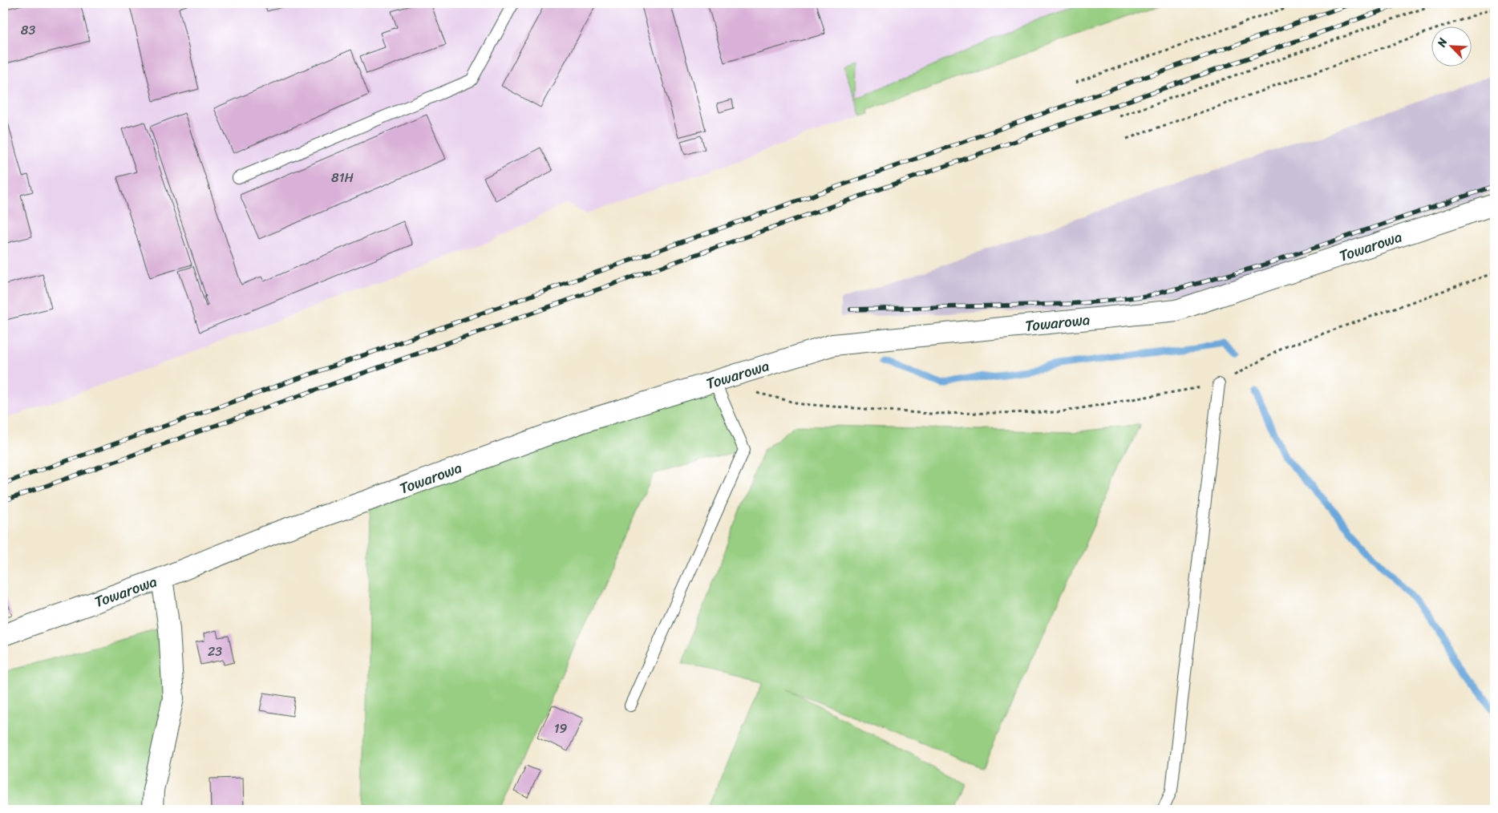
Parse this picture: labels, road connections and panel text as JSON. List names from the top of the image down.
{
  "streets": {
    "street": ["Towarowa"]
  },
  "house_numbers": [
    "83",
    "81H",
    "23",
    "19"
  ],
  "north": "top left"
}
